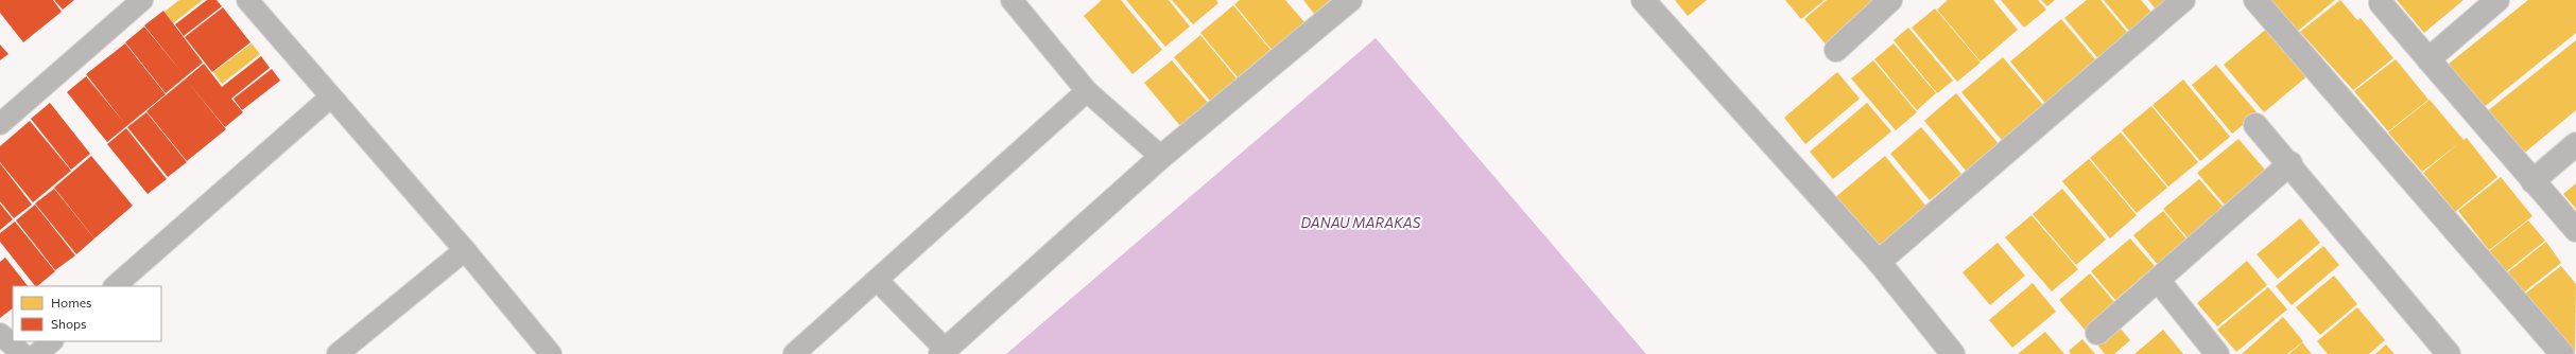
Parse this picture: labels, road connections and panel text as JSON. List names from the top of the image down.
{
  "water": ["DANAU MARAKAS"],
  "legend": ["Homes", "Shops"]
}
